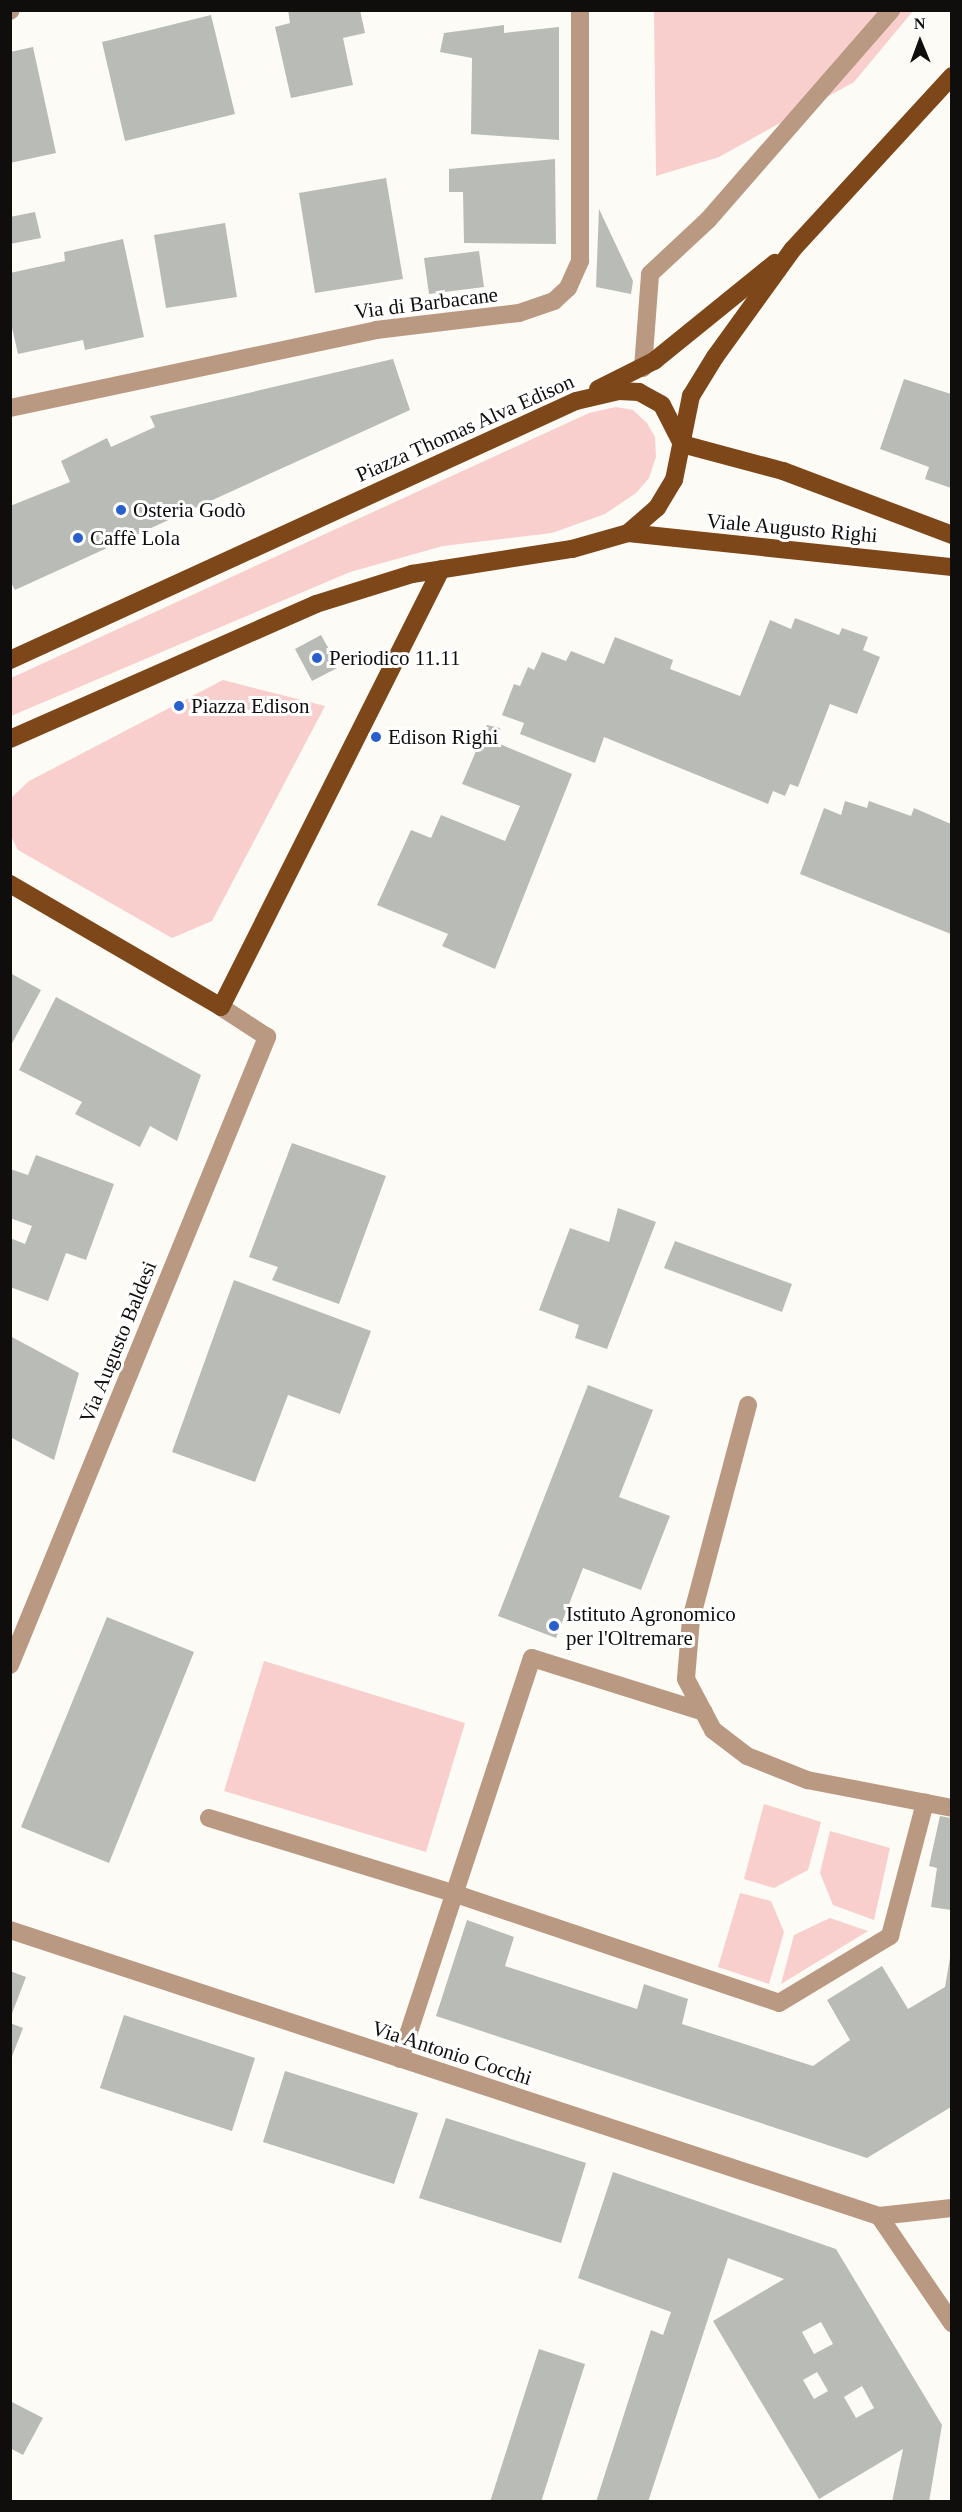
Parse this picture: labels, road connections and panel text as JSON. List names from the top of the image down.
{
  "streets": {
    "main road": ["Piazza Thomas Alva Edison", "Viale Augusto Righi"],
    "street": ["Via di Barbacane", "Via Augusto Baldesi", "Via Antonio Cocchi"]
  },
  "crossings": [
    ["Piazza Thomas Alva Edison", "Viale Augusto Righi"]
  ],
  "places": [
    "Osteria Godò",
    "Caffè Lola",
    "Periodico 11.11",
    "Piazza Edison",
    "Edison Righi",
    "Istituto Agronomico per l'Oltremare"
  ],
  "north": "top"
}
